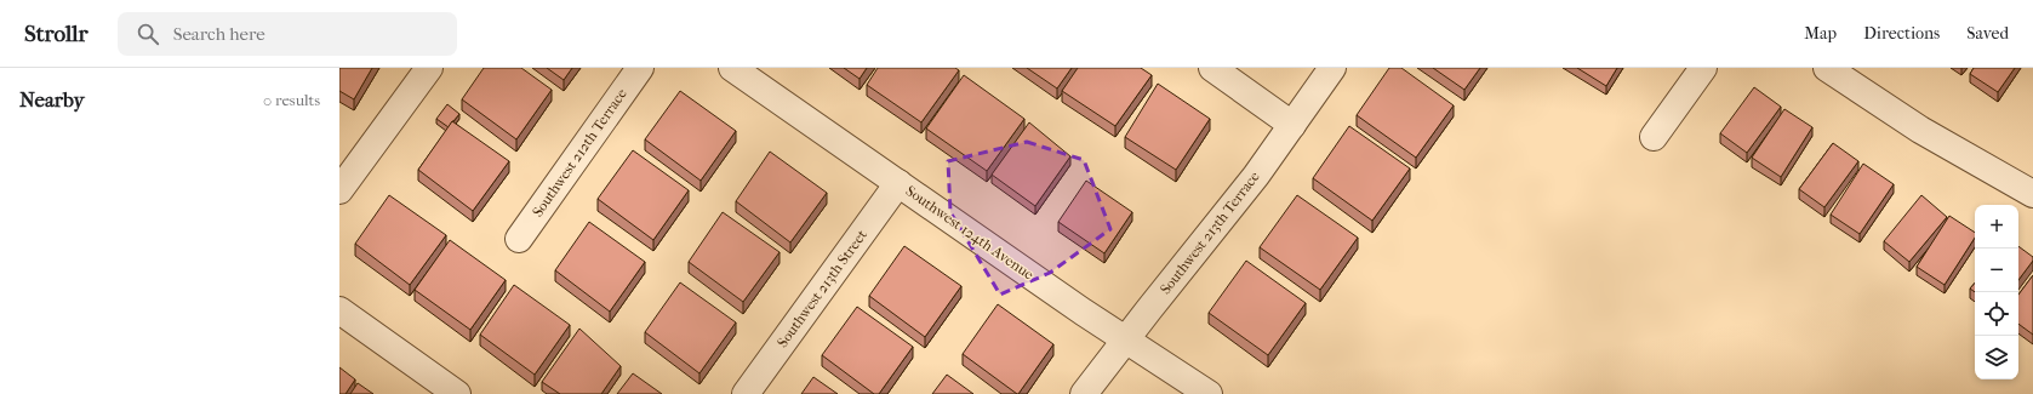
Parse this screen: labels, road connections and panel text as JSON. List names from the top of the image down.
{
  "streets": {
    "street": [
      "Southwest 212th Terrace",
      "Southwest 124th Avenue",
      "Southwest 213th Terrace",
      "Southwest 213th Street"
    ]
  },
  "crossings": [
    ["Southwest 124th Avenue", "Southwest 213th Terrace"],
    ["Southwest 124th Avenue", "Southwest 213th Street"]
  ],
  "page": {
    "header": "Strollr",
    "search": "Search here",
    "nav": ["Map", "Directions", "Saved"],
    "heading": ["Nearby", "0 results"],
    "map_buttons": ["+", "−"]
  }
}
